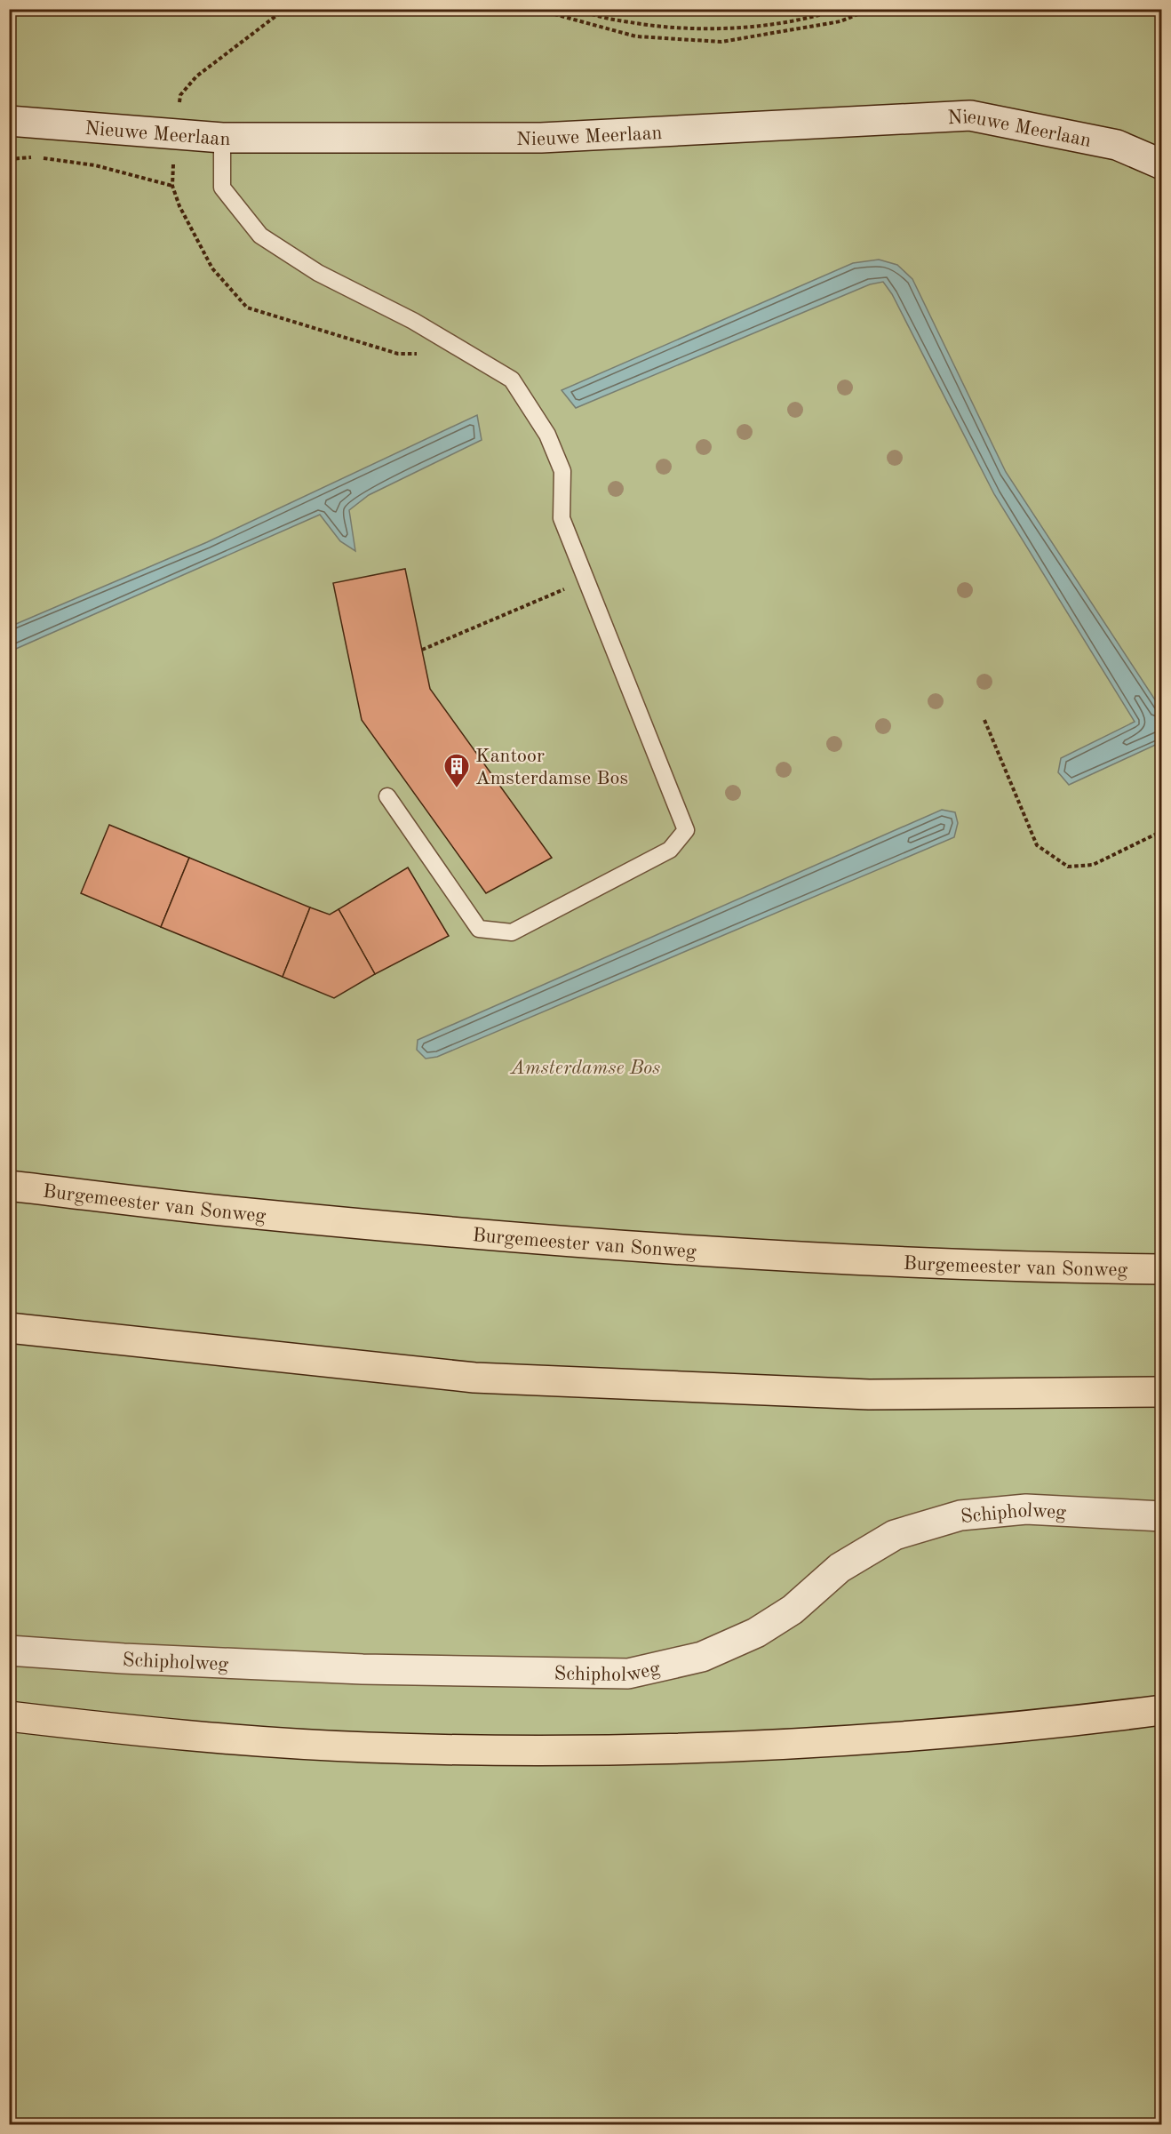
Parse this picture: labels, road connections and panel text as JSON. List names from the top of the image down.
{
  "streets": {
    "main road": ["Burgemeester van Sonweg"],
    "street": ["Nieuwe Meerlaan", "Schipholweg"]
  },
  "parks": ["Amsterdamse Bos"],
  "places": {
    "building": ["Kantoor Amsterdamse Bos"]
  }
}
